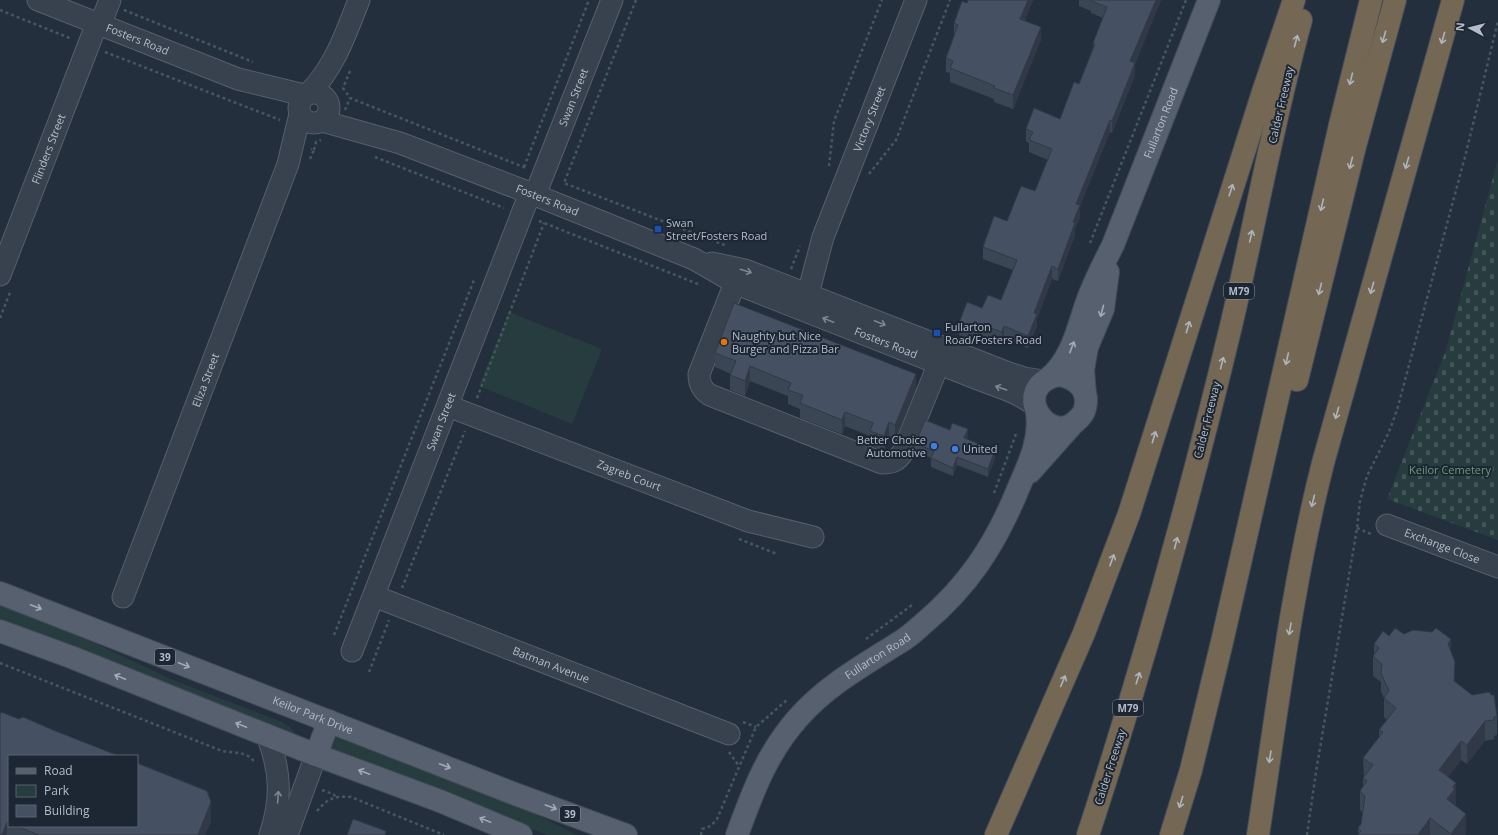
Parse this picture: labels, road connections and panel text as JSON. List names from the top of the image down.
{
  "streets": {
    "highway": ["Calder Freeway", "M79"],
    "main road": ["Fullarton Road", "39", "Keilor Park Drive"],
    "street": [
      "Fosters Road",
      "Swan Street",
      "Victory Street",
      "Flinders Street",
      "Eliza Street",
      "Zagreb Court",
      "Exchange Close",
      "Batman Avenue"
    ]
  },
  "crossings": [
    ["Fosters Road", "Swan Street"],
    ["Fosters Road", "Victory Street"],
    ["Fosters Road", "Fullarton Road"],
    ["Fosters Road", "Flinders Street"],
    ["Fosters Road", "Eliza Street"],
    ["Swan Street", "Zagreb Court"],
    ["Swan Street", "Batman Avenue"]
  ],
  "parks": ["Keilor Cemetery"],
  "places": {
    "transit": ["Swan Street/Fosters Road", "Fullarton Road/Fosters Road"],
    "other": ["Naughty but Nice Burger and Pizza Bar", "Better Choice Automotive", "United"]
  },
  "legend": ["Road", "Park", "Building"],
  "north": "left"
}
